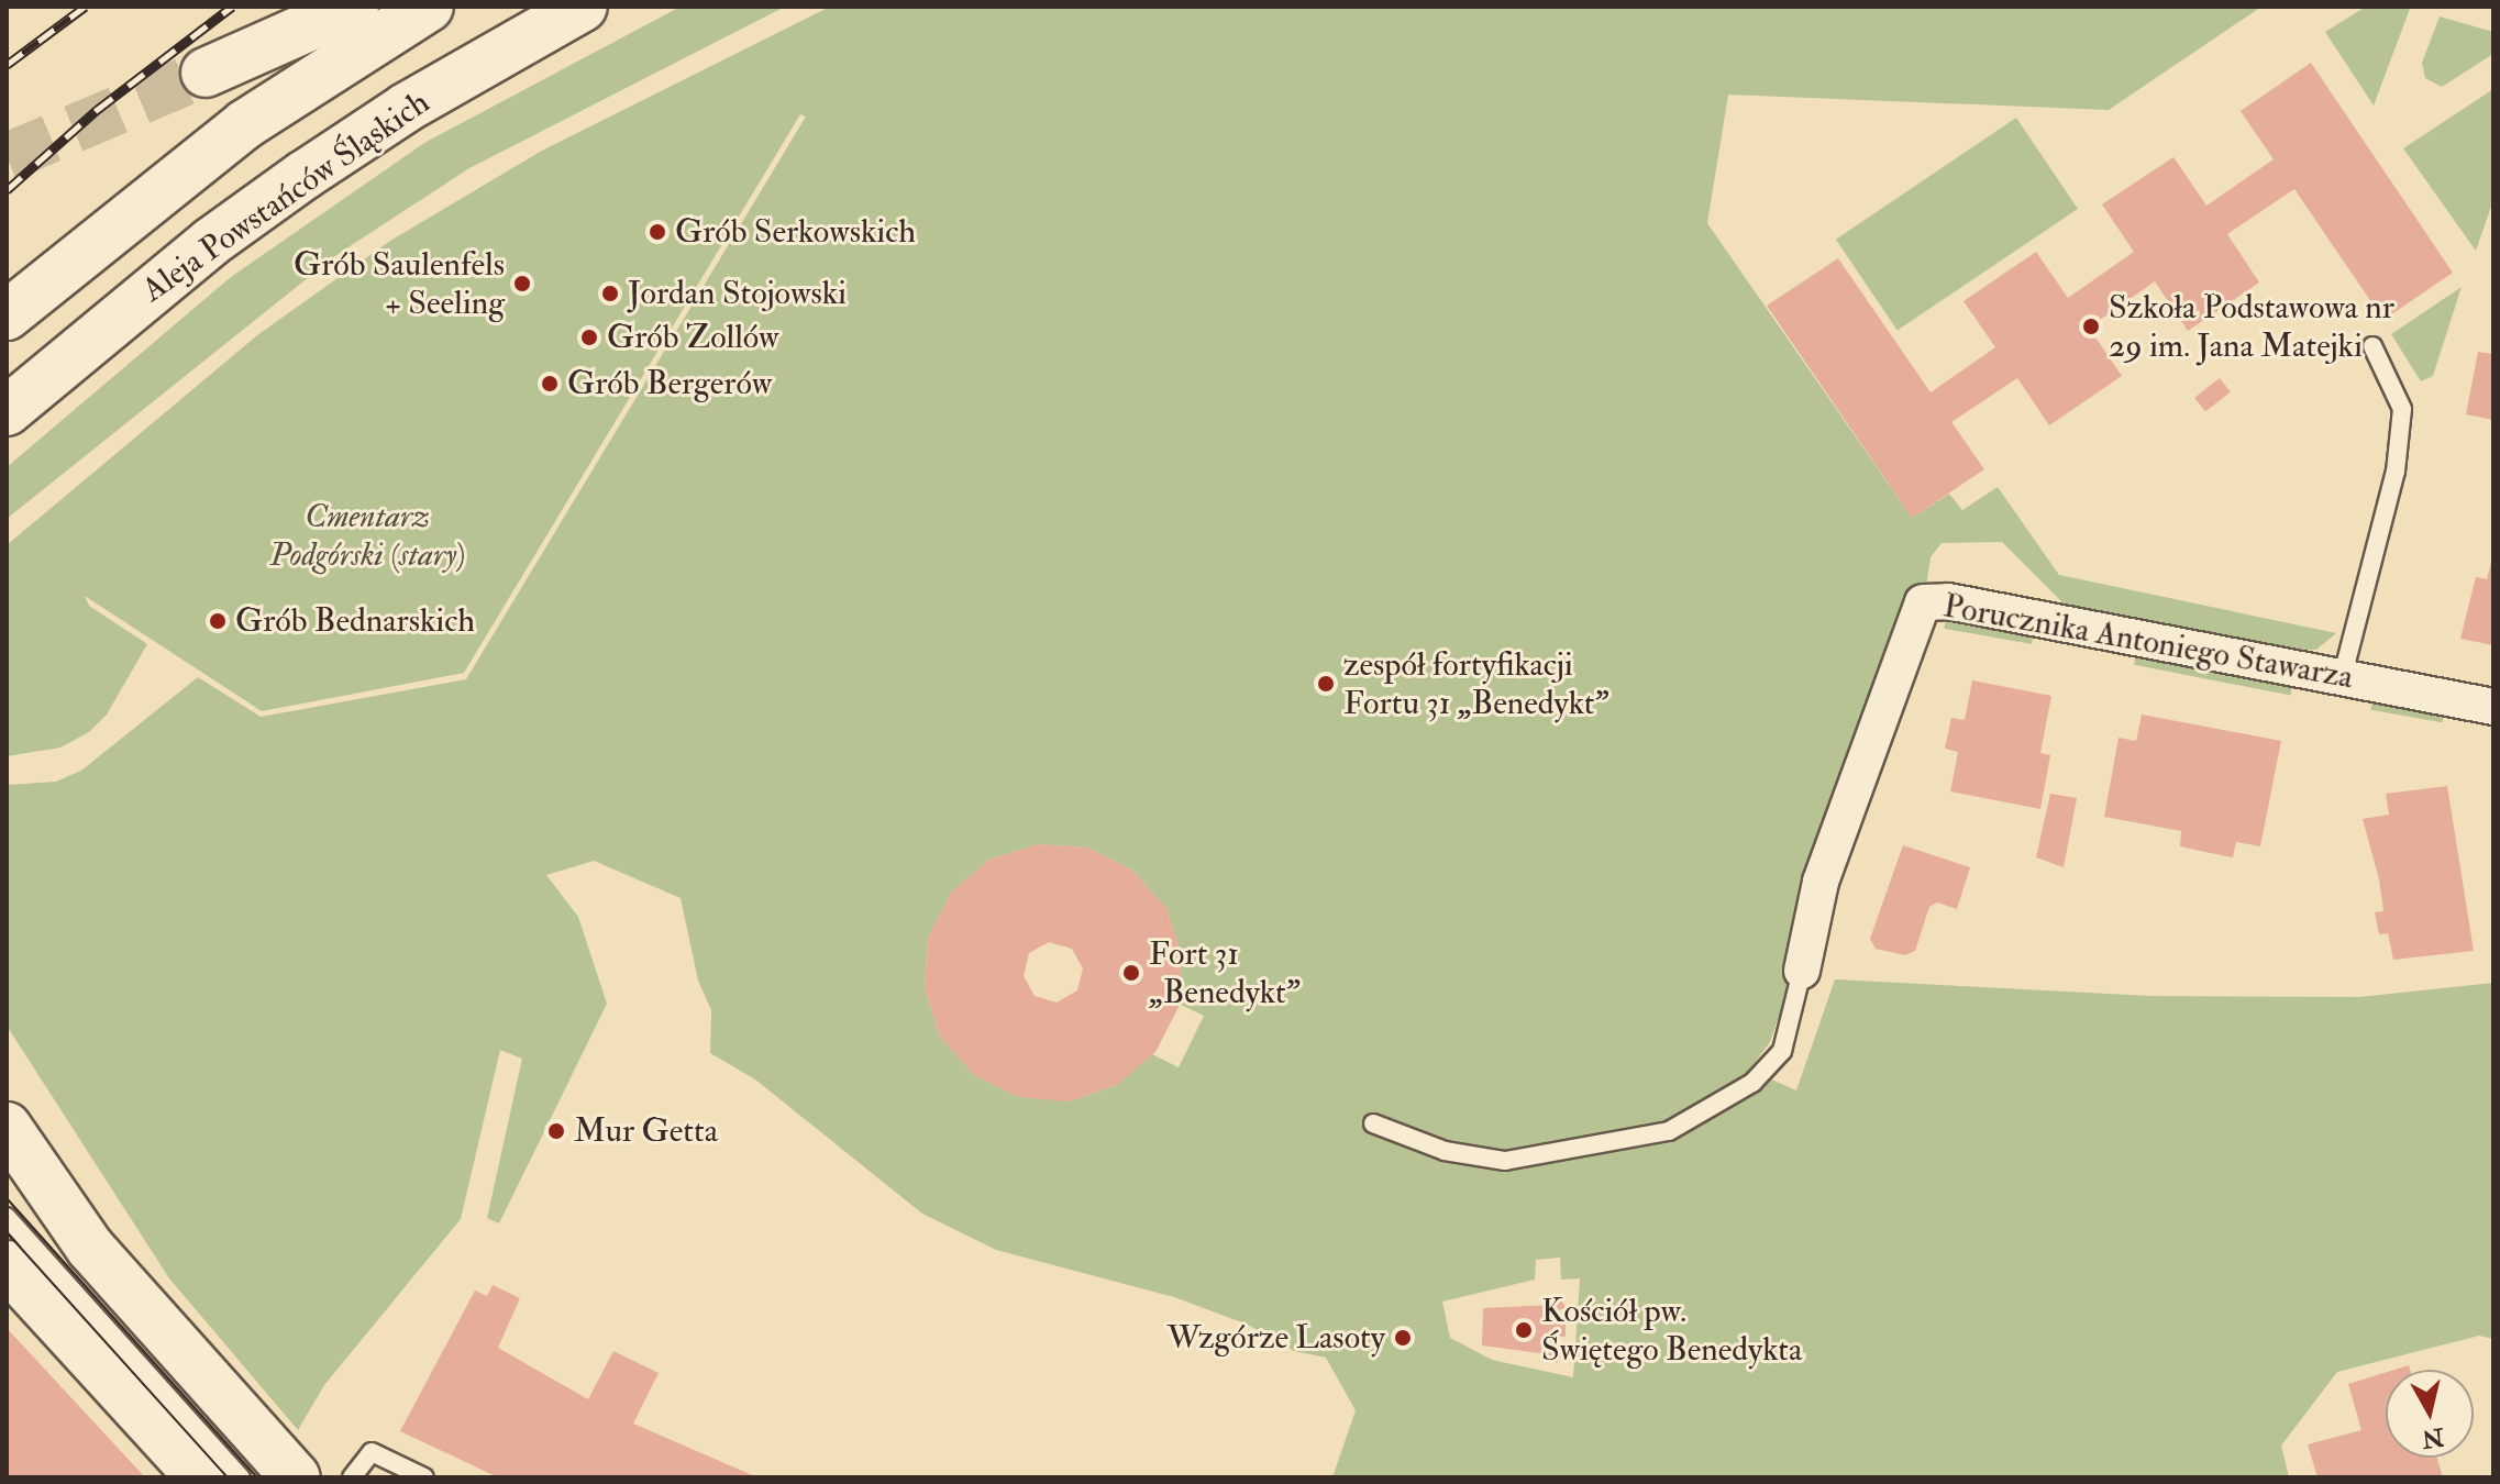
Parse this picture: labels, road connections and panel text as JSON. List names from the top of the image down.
{
  "streets": {
    "main road": ["Aleja Powstańców Śląskich"],
    "street": ["Porucznika Antoniego Stawarza"]
  },
  "parks": ["Cmentarz Podgórski (stary)"],
  "places": [
    "Grób Serkowskich",
    "Grób Saulenfels + Seeling",
    "Jordan Stojowski",
    "Szkoła Podstawowa nr 29 im. Jana Matejki",
    "Grób Zollów",
    "Grób Bergerów",
    "Grób Bednarskich",
    "zespół fortyfikacji Fortu 31 „Benedykt”",
    "Fort 31 „Benedykt”",
    "Mur Getta",
    "Kościół pw. Świętego Benedykta",
    "Wzgórze Lasoty"
  ],
  "north": "bottom"
}
